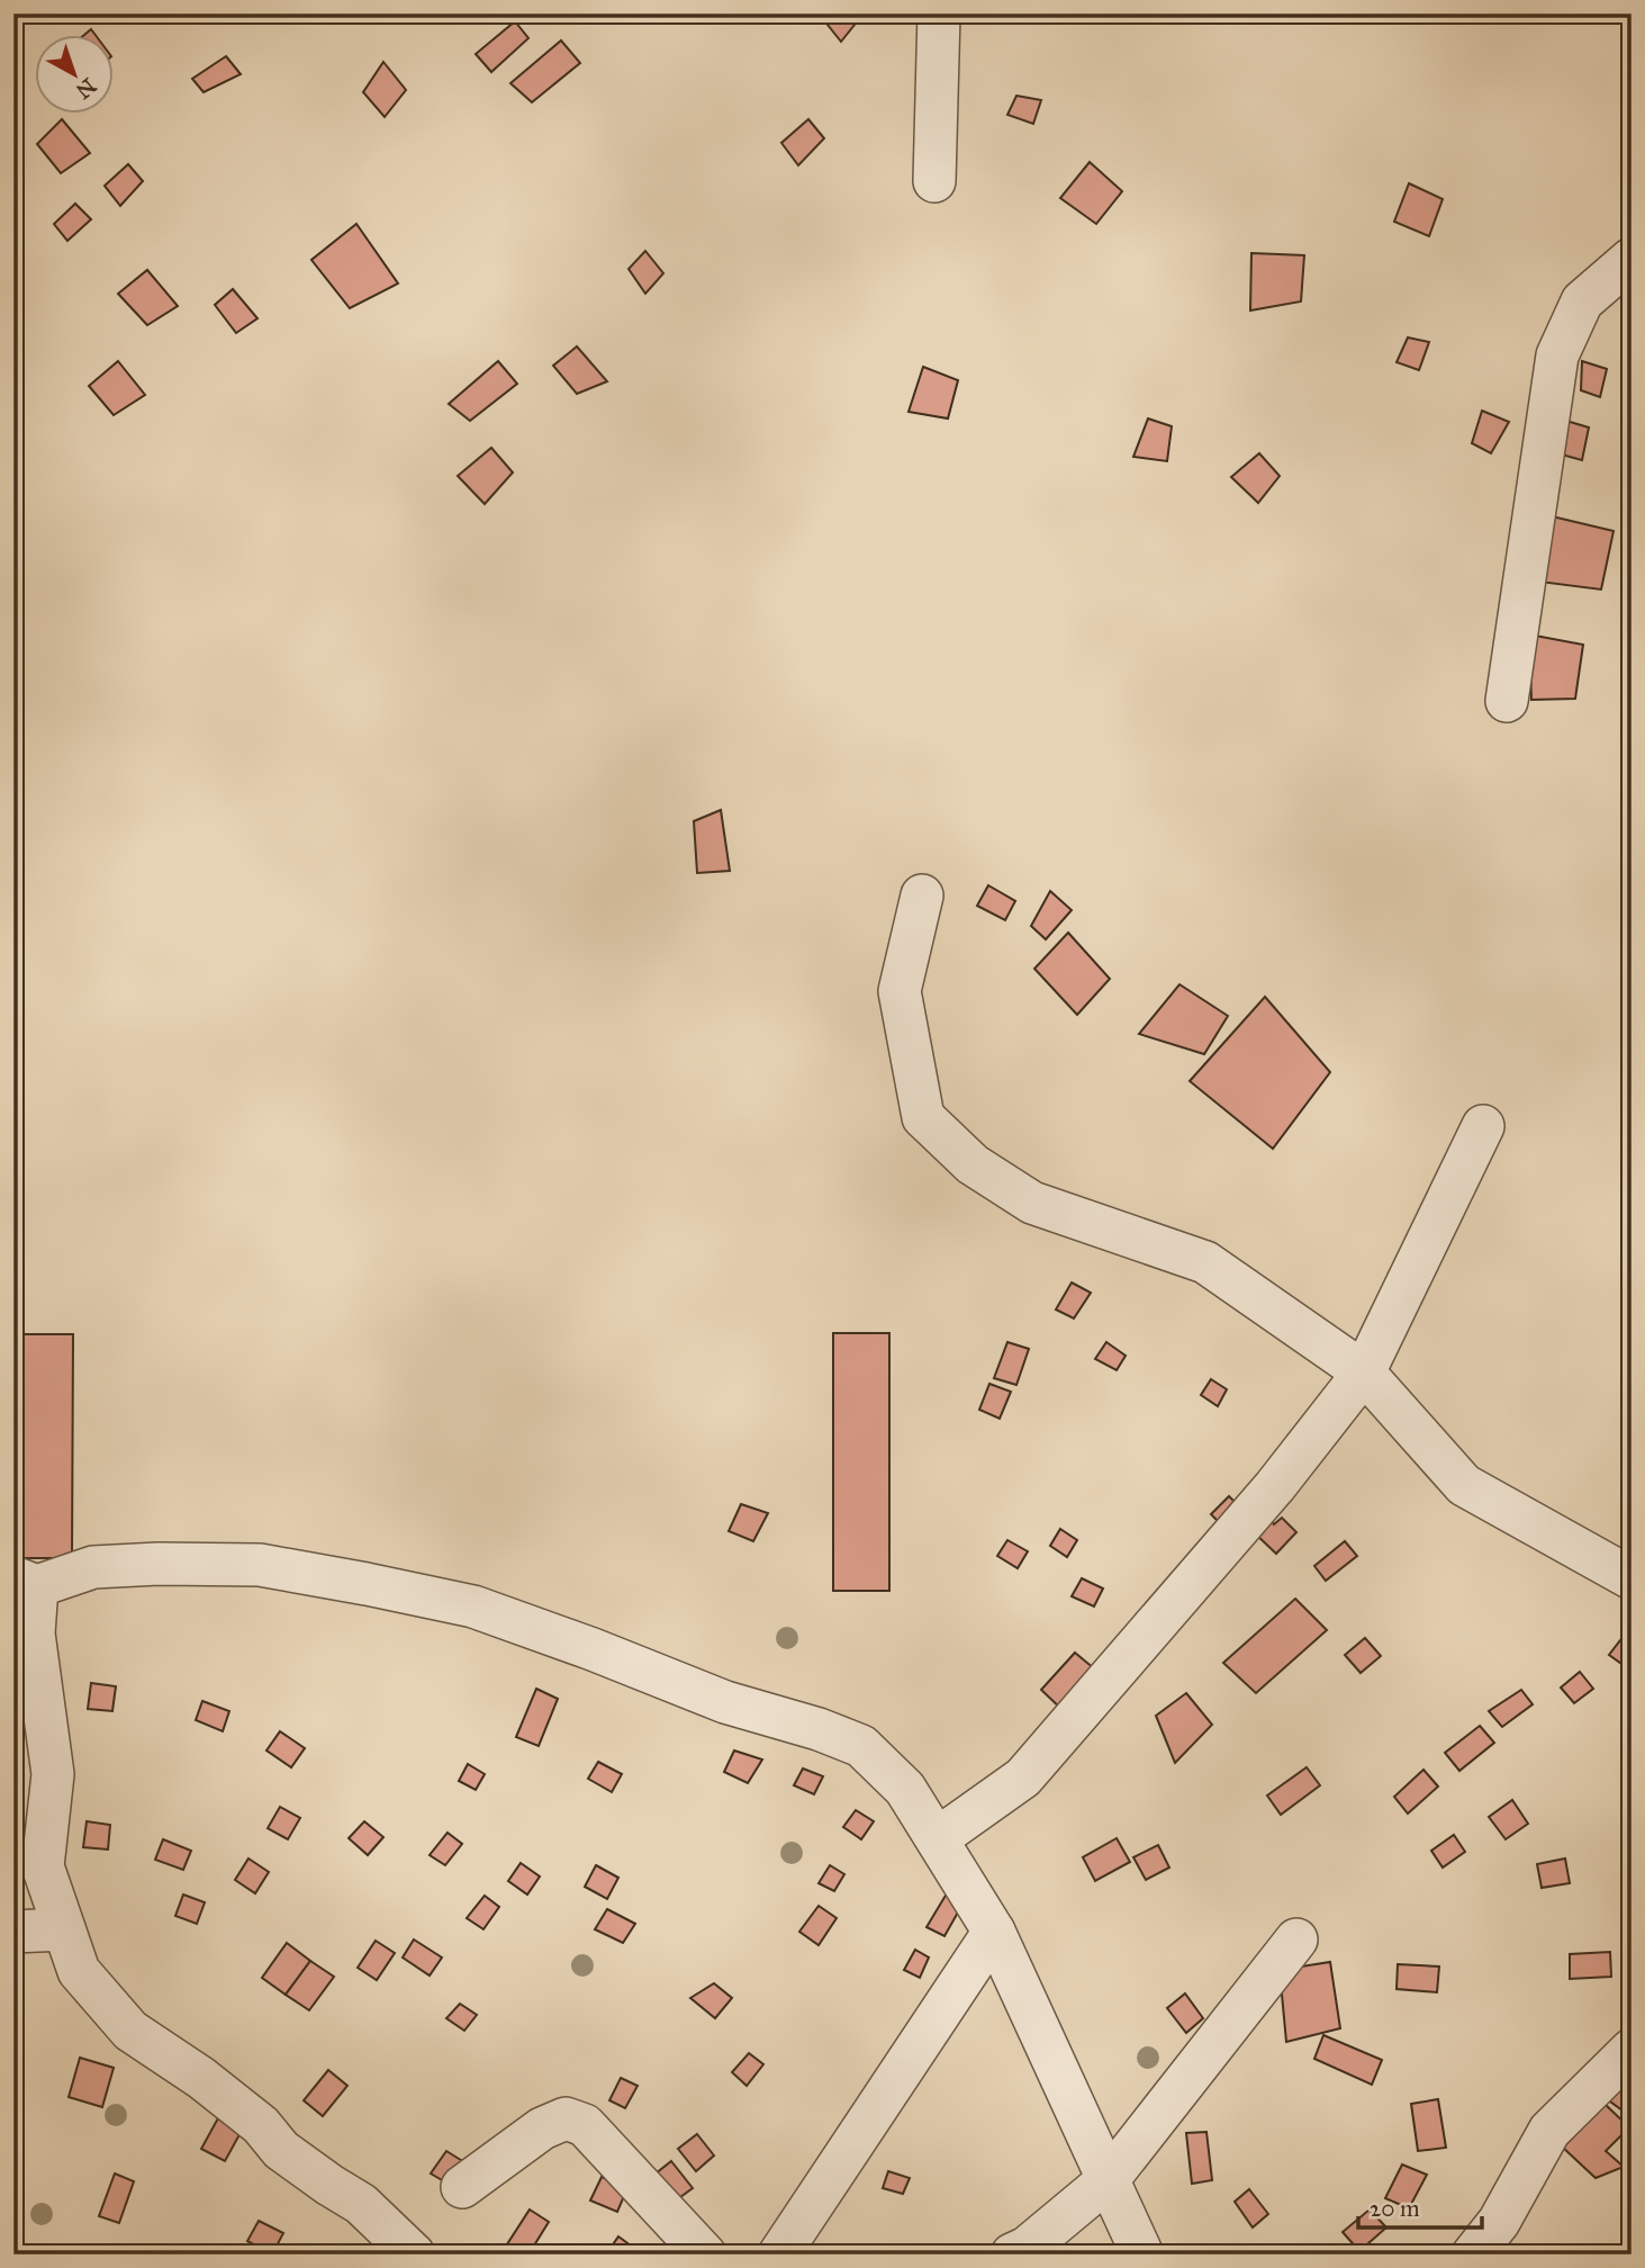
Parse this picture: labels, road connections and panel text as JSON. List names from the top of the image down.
{
  "scale_bar": "20 m",
  "north": "bottom right"
}
